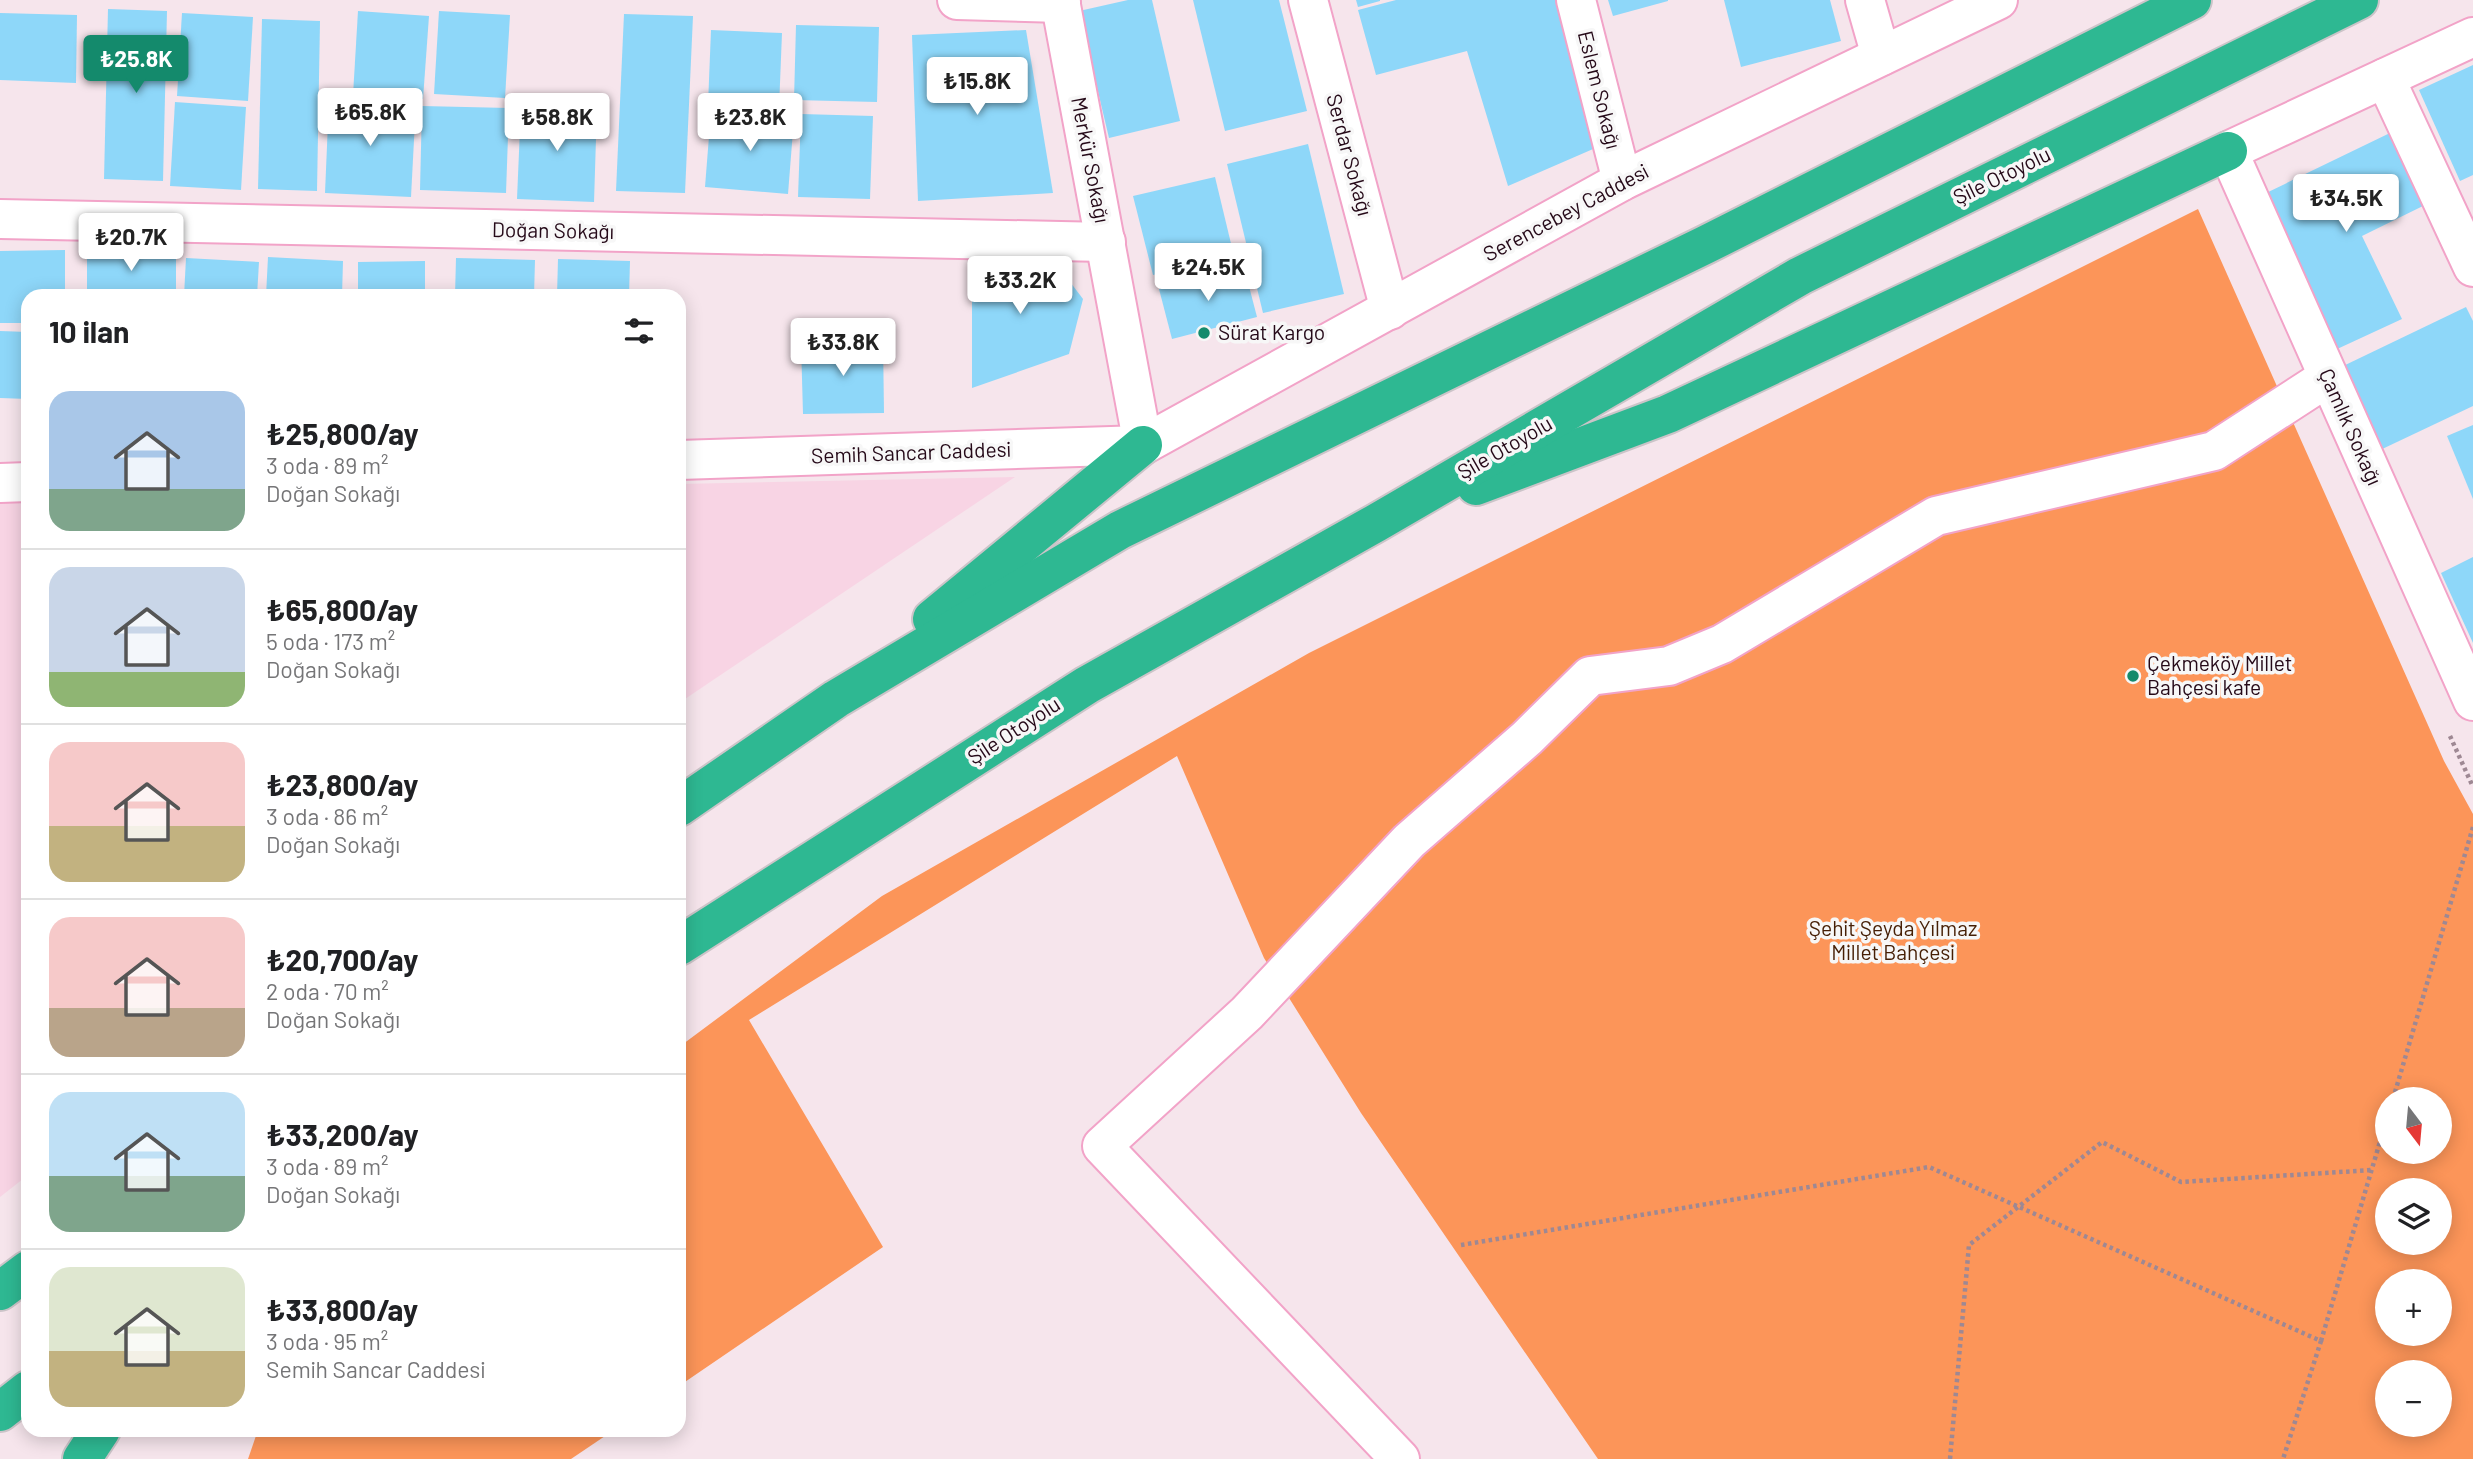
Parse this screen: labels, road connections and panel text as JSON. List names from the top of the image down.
{
  "streets": {
    "highway": ["Şile Otoyolu"],
    "street": [
      "Eslem Sokağı",
      "Serdar Sokağı",
      "Merkür Sokağı",
      "Serencebey Caddesi",
      "Doğan Sokağı",
      "Çamlık Sokağı",
      "Semih Sancar Caddesi"
    ]
  },
  "crossings": [
    ["Eslem Sokağı", "Serencebey Caddesi"],
    ["Serdar Sokağı", "Serencebey Caddesi"],
    ["Merkür Sokağı", "Serencebey Caddesi"],
    ["Merkür Sokağı", "Doğan Sokağı"],
    ["Merkür Sokağı", "Semih Sancar Caddesi"],
    ["Serencebey Caddesi", "Semih Sancar Caddesi"]
  ],
  "parks": ["Şehit Şeyda Yılmaz Millet Bahçesi"],
  "places": ["Sürat Kargo", "Çekmeköy Millet Bahçesi kafe"],
  "north": "bottom",
  "page": {
    "price": [
      "₺25.8K",
      "₺15.8K",
      "₺65.8K",
      "₺58.8K",
      "₺23.8K",
      "₺34.5K",
      "₺20.7K",
      "₺24.5K",
      "₺33.2K",
      "₺33.8K"
    ],
    "heading": "10 ilan",
    "list": [
      {
        "name": "₺25,800/ay",
        "note": "3 oda · 89 m² · Doğan Sokağı"
      },
      {
        "name": "₺65,800/ay",
        "note": "5 oda · 173 m² · Doğan Sokağı"
      },
      {
        "name": "₺23,800/ay",
        "note": "3 oda · 86 m² · Doğan Sokağı"
      },
      {
        "name": "₺20,700/ay",
        "note": "2 oda · 70 m² · Doğan Sokağı"
      },
      {
        "name": "₺33,200/ay",
        "note": "3 oda · 89 m² · Doğan Sokağı"
      },
      {
        "name": "₺33,800/ay",
        "note": "3 oda · 95 m² · Semih Sancar Caddesi"
      }
    ],
    "map_buttons": ["+", "−"]
  }
}
